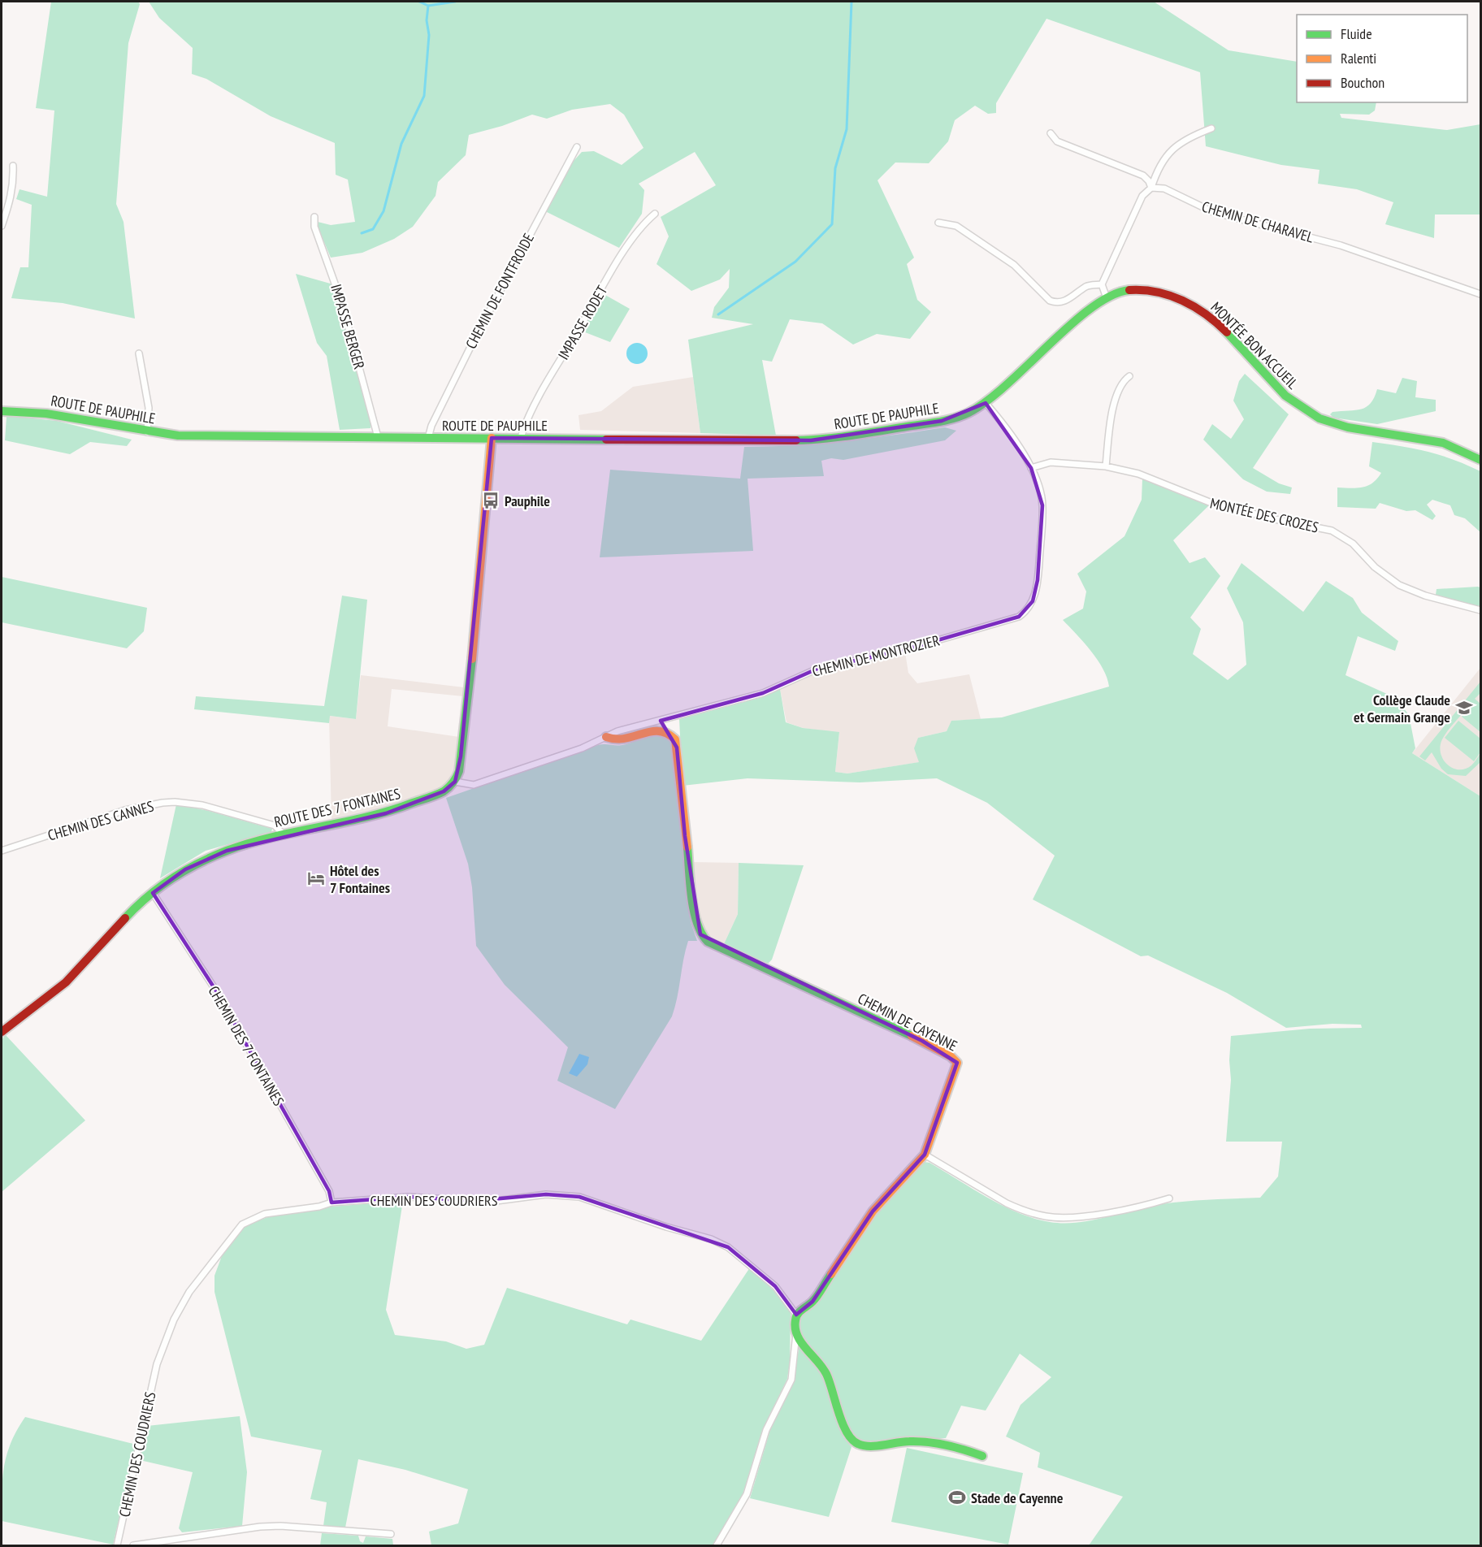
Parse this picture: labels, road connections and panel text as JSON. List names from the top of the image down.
{
  "streets": {
    "street": [
      "CHEMIN DE CHARAVEL",
      "CHEMIN DE FONTFROIDE",
      "IMPASSE RODET",
      "IMPASSE BERGER",
      "MONTÉE BON ACCUEIL",
      "ROUTE DE PAUPHILE",
      "MONTÉE DES CROZES",
      "CHEMIN DE MONTROZIER",
      "ROUTE DES 7 FONTAINES",
      "CHEMIN DES CANNES",
      "CHEMIN DE CAYENNE",
      "CHEMIN DES 7 FONTAINES",
      "CHEMIN DES COUDRIERS"
    ]
  },
  "crossings": [
    ["CHEMIN DE FONTFROIDE", "ROUTE DE PAUPHILE"],
    ["IMPASSE RODET", "ROUTE DE PAUPHILE"],
    ["IMPASSE BERGER", "ROUTE DE PAUPHILE"],
    ["MONTÉE BON ACCUEIL", "ROUTE DE PAUPHILE"],
    ["MONTÉE BON ACCUEIL", "CHEMIN DE MONTROZIER"],
    ["ROUTE DE PAUPHILE", "CHEMIN DE MONTROZIER"],
    ["MONTÉE DES CROZES", "CHEMIN DE MONTROZIER"],
    ["CHEMIN DE MONTROZIER", "ROUTE DES 7 FONTAINES"],
    ["CHEMIN DE MONTROZIER", "CHEMIN DE CAYENNE"],
    ["ROUTE DES 7 FONTAINES", "CHEMIN DES CANNES"],
    ["ROUTE DES 7 FONTAINES", "CHEMIN DES 7 FONTAINES"],
    ["CHEMIN DE CAYENNE", "CHEMIN DES COUDRIERS"],
    ["CHEMIN DES 7 FONTAINES", "CHEMIN DES COUDRIERS"]
  ],
  "places": {
    "bus stop": ["Pauphile"],
    "school or university": ["Collège Claude et Germain Grange"],
    "hotel": ["Hôtel des 7 Fontaines"],
    "sports": ["Stade de Cayenne"]
  },
  "legend": ["Fluide", "Ralenti", "Bouchon"]
}
